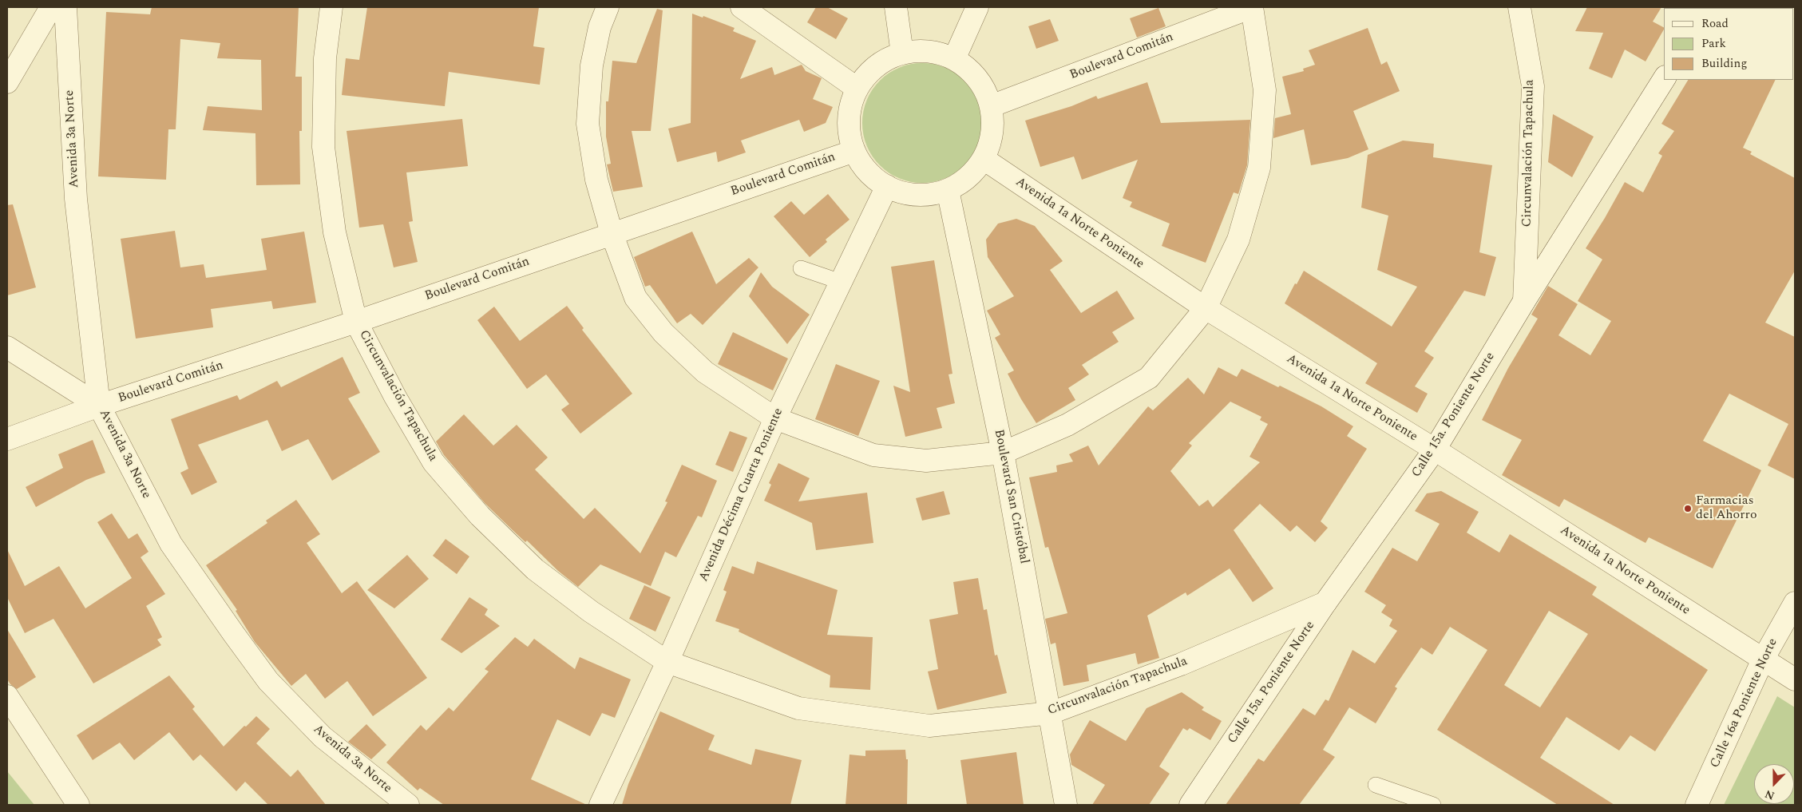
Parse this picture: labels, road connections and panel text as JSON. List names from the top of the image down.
{
  "streets": {
    "street": [
      "Boulevard Comitán",
      "Avenida 3a Norte",
      "Circunvalación Tapachula",
      "Avenida 1a Norte Poniente",
      "Calle 15a. Poniente Norte",
      "Avenida Décima Cuarta Poniente",
      "Boulevard San Cristóbal",
      "Calle 16a Poniente Norte"
    ]
  },
  "crossings": [
    ["Boulevard Comitán", "Avenida 3a Norte"],
    ["Boulevard Comitán", "Circunvalación Tapachula"],
    ["Circunvalación Tapachula", "Calle 15a. Poniente Norte"],
    ["Circunvalación Tapachula", "Avenida Décima Cuarta Poniente"],
    ["Circunvalación Tapachula", "Boulevard San Cristóbal"],
    ["Avenida 1a Norte Poniente", "Calle 15a. Poniente Norte"],
    ["Avenida 1a Norte Poniente", "Calle 16a Poniente Norte"]
  ],
  "places": ["Farmacias del Ahorro"],
  "legend": ["Road", "Park", "Building"],
  "north": "bottom"
}
